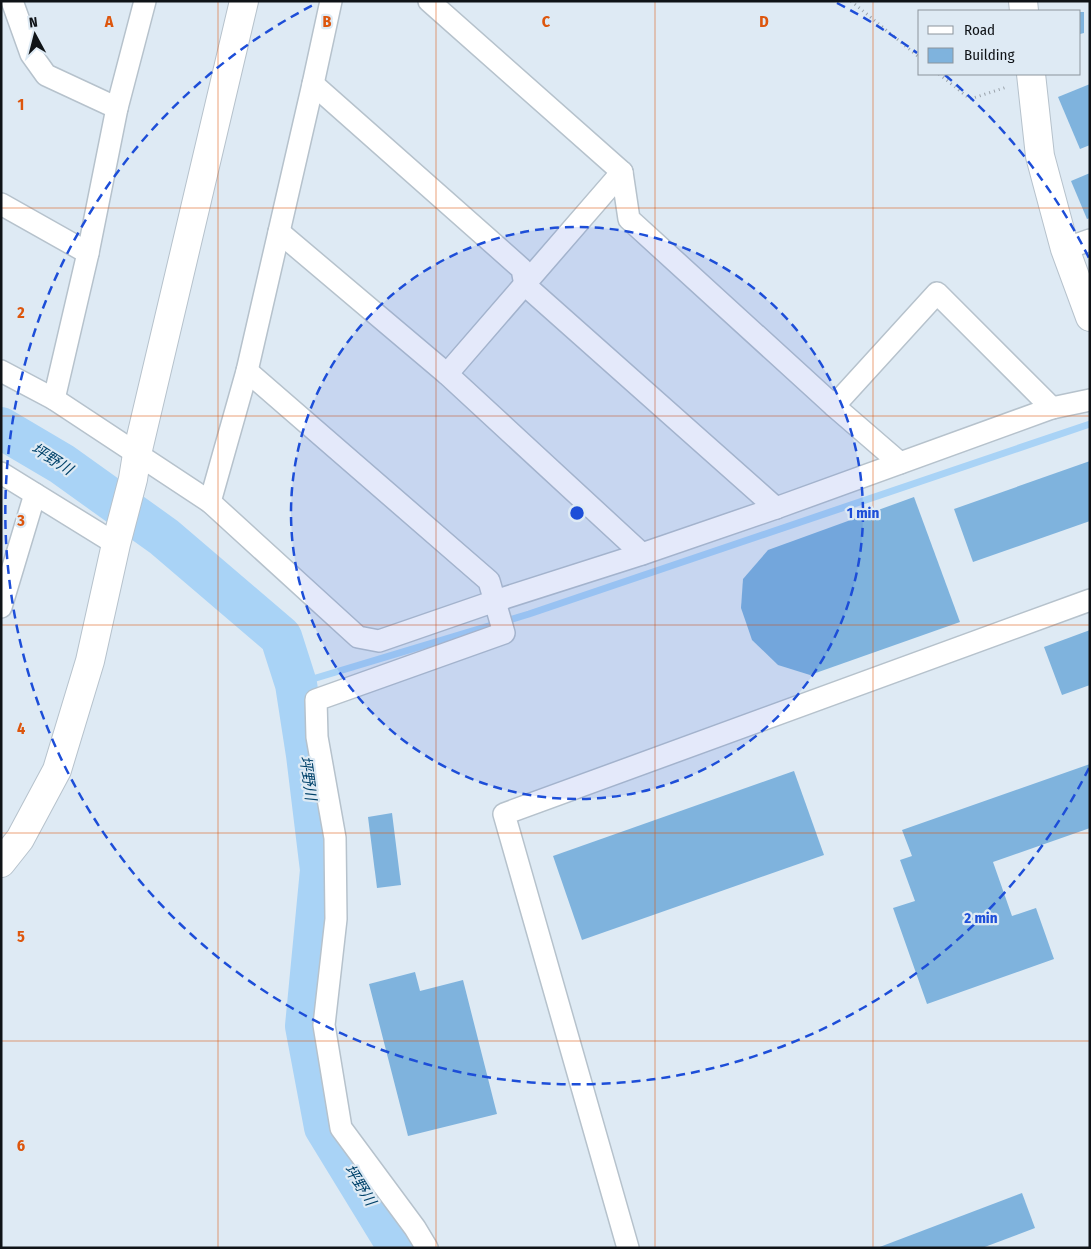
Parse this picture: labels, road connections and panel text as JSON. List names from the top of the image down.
{
  "water": ["坪野川"],
  "legend": ["Road", "Building"],
  "north": "top",
  "grid": {
    "columns": [
      "A",
      "B",
      "C",
      "D"
    ],
    "rows": [
      "1",
      "2",
      "3",
      "4",
      "5",
      "6"
    ]
  },
  "rings": ["1 min", "2 min"]
}
